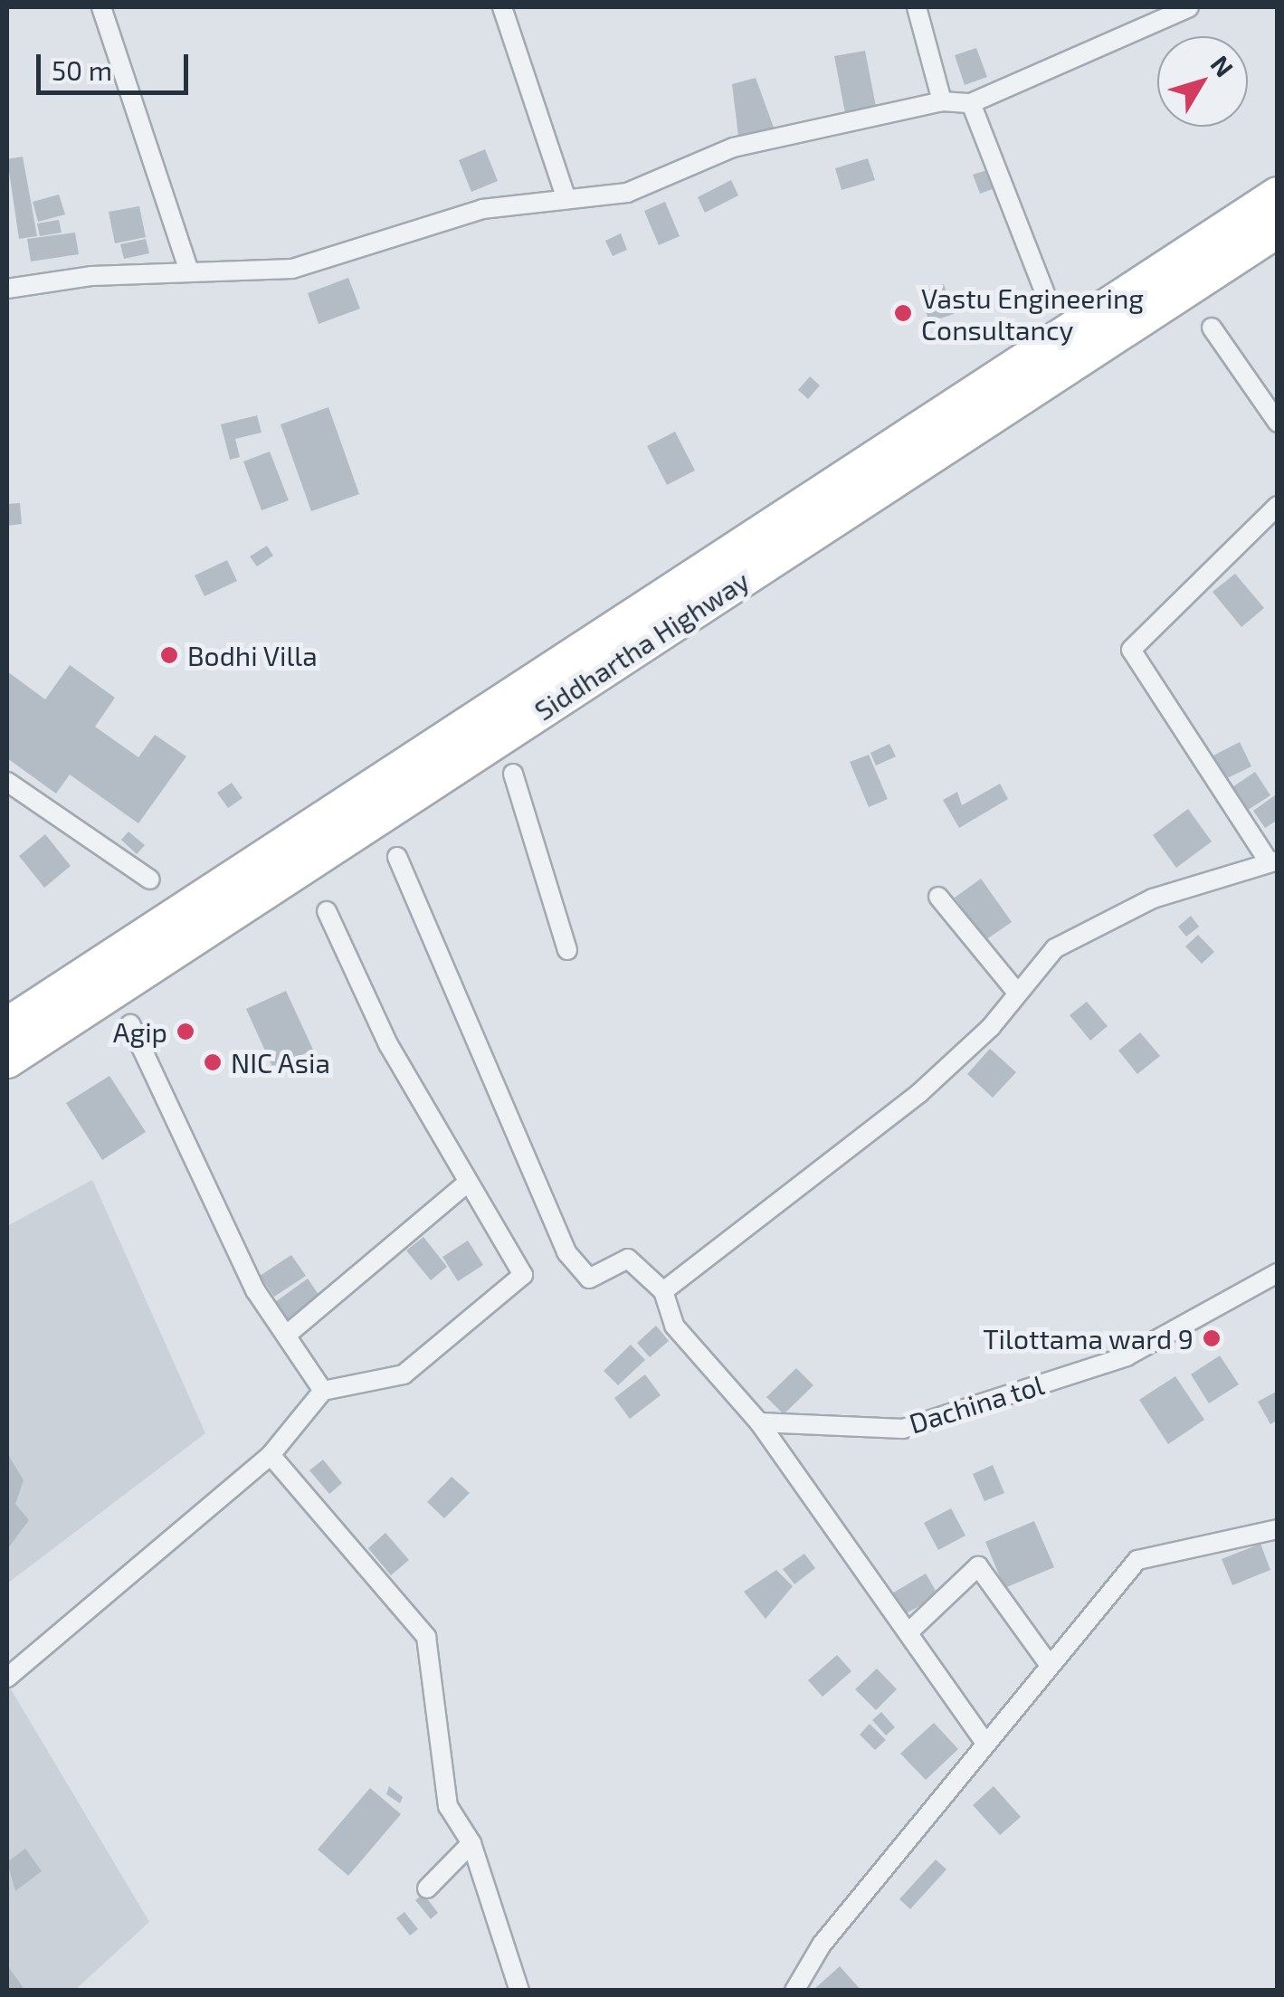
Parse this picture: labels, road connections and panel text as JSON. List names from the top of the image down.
{
  "streets": {
    "highway": ["Siddhartha Highway"],
    "street": ["Dachina tol"]
  },
  "places": [
    "Vastu Engineering Consultancy",
    "Bodhi Villa",
    "Agip",
    "NIC Asia",
    "Tilottama ward 9"
  ],
  "scale_bar": "50 m",
  "north": "top right"
}
